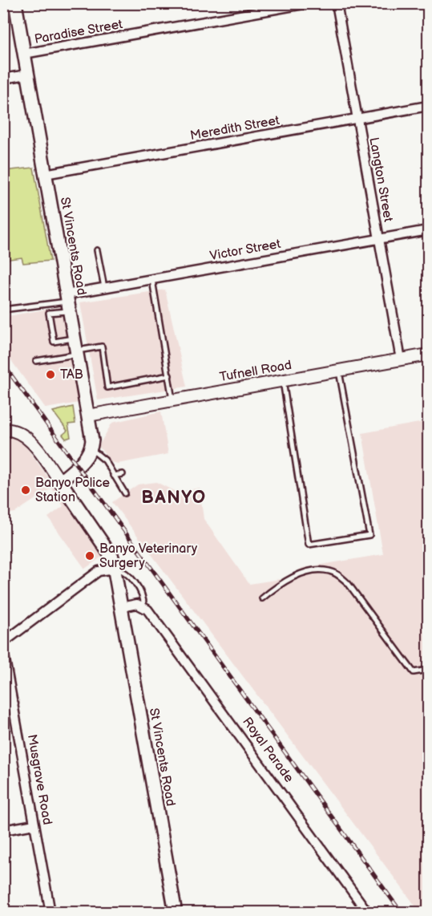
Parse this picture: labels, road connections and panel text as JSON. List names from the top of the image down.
{
  "streets": {
    "main road": ["St Vincents Road"],
    "street": [
      "Paradise Street",
      "Meredith Street",
      "Langton Street",
      "Victor Street",
      "Tufnell Road",
      "Royal Parade",
      "Musgrave Road"
    ]
  },
  "crossings": [
    ["Paradise Street", "St Vincents Road"],
    ["Meredith Street", "Langton Street"],
    ["Meredith Street", "St Vincents Road"],
    ["Langton Street", "Victor Street"],
    ["Langton Street", "Tufnell Road"],
    ["St Vincents Road", "Victor Street"],
    ["St Vincents Road", "Tufnell Road"]
  ],
  "districts": ["BANYO"],
  "places": ["TAB", "Banyo Police Station", "Banyo Veterinary Surgery"]
}
